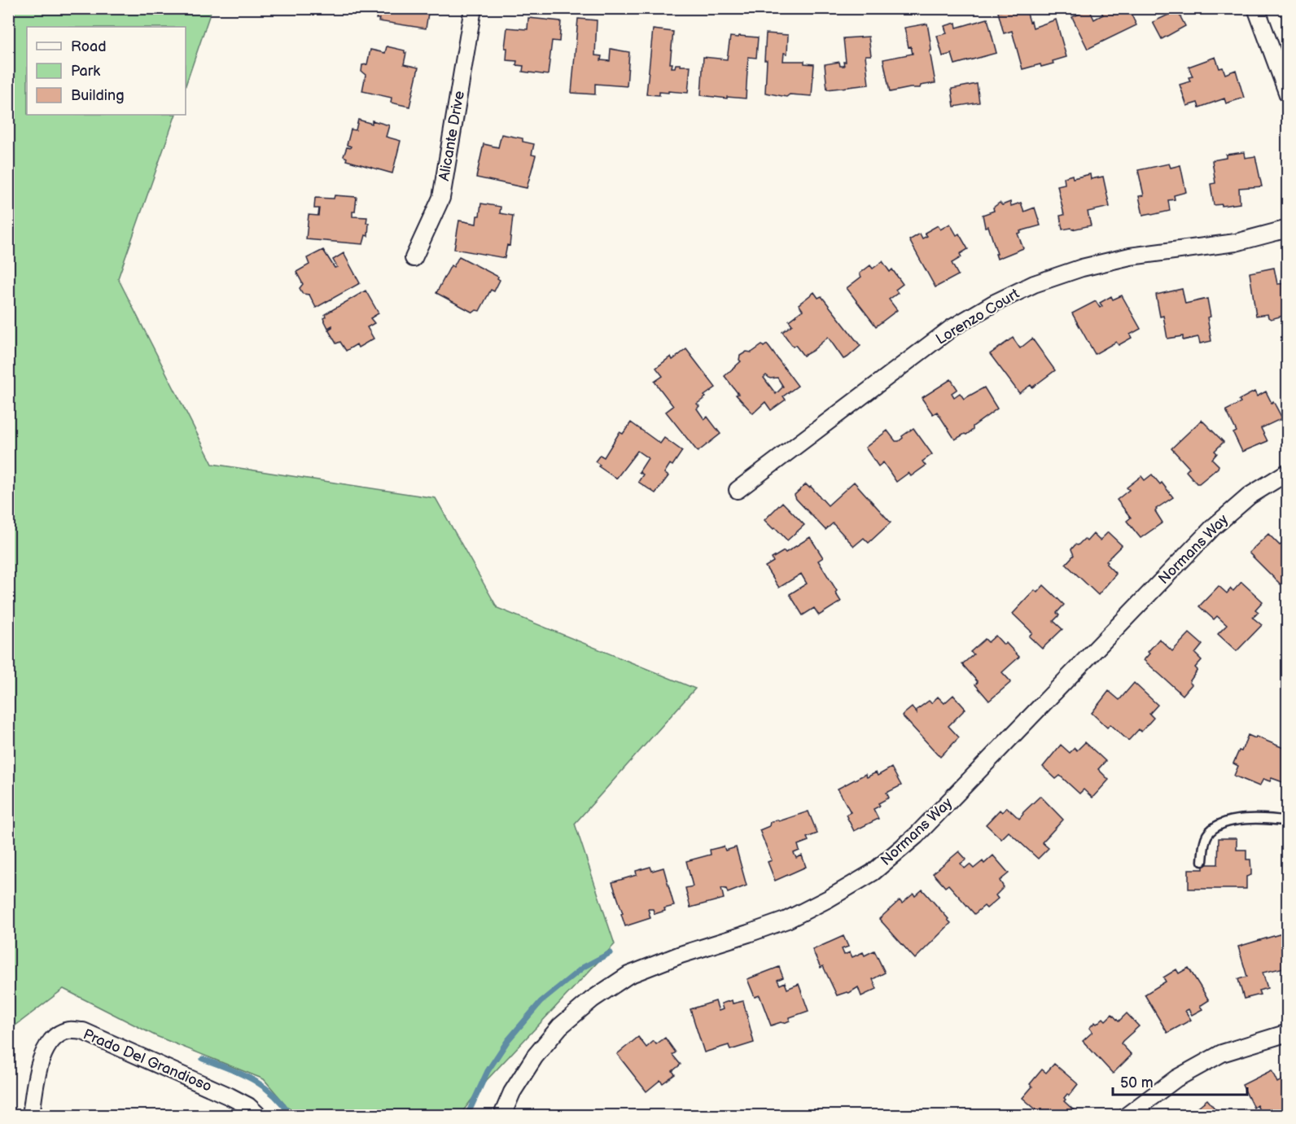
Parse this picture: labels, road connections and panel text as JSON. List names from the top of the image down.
{
  "streets": {
    "street": [
      "Alicante Drive",
      "Lorenzo Court",
      "Normans Way",
      "Prado Del Grandioso"
    ]
  },
  "legend": ["Road", "Park", "Building"],
  "scale_bar": "50 m"
}
